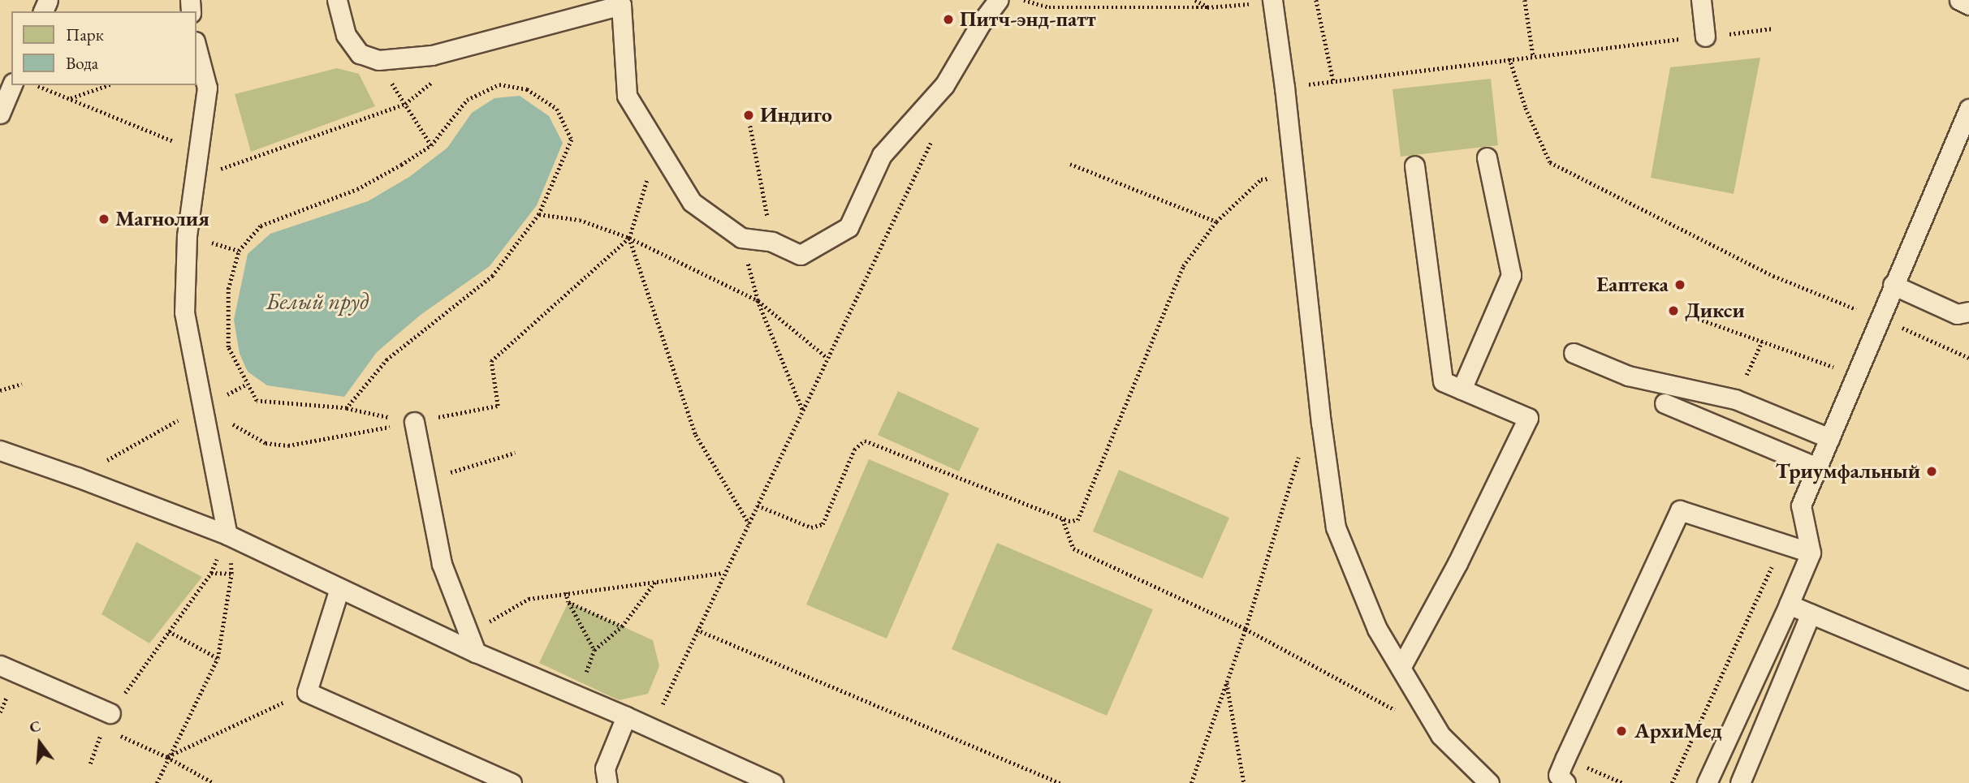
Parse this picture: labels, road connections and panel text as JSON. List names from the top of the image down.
{
  "water": ["Белый пруд"],
  "places": [
    "Питч-энд-патт",
    "Индиго",
    "Магнолия",
    "Еаптека",
    "Дикси",
    "Триумфальный",
    "АрхиМед"
  ],
  "legend": ["Парк", "Вода"],
  "north": "top"
}
